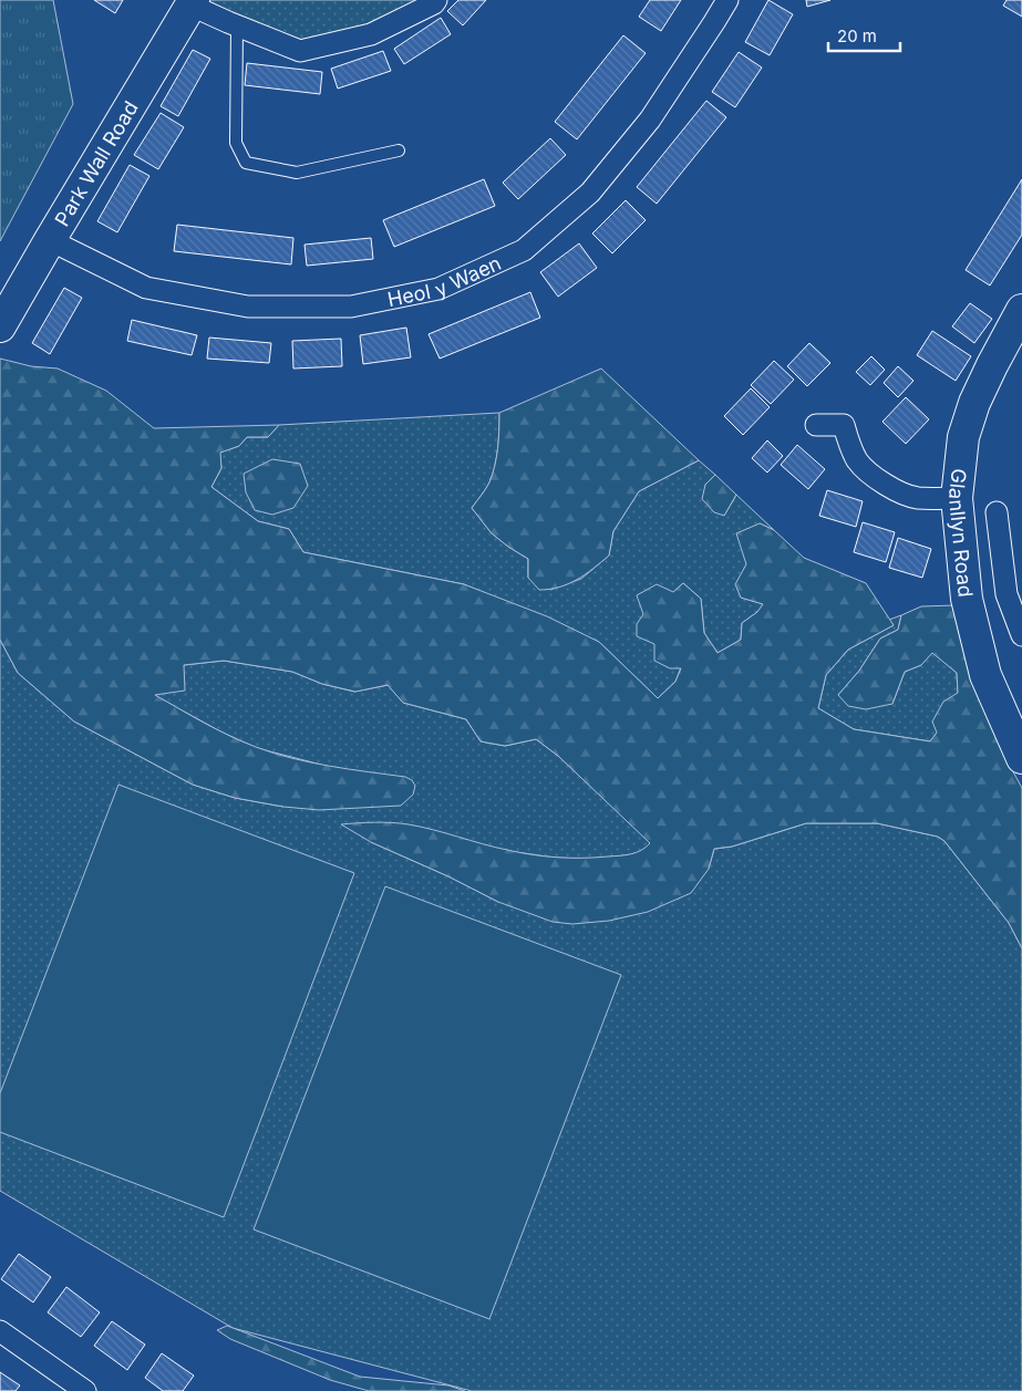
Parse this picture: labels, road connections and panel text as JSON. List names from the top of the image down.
{
  "streets": {
    "street": ["Park Wall Road", "Heol y Waen", "Glanllyn Road"]
  },
  "crossings": [
    ["Park Wall Road", "Heol y Waen"]
  ],
  "scale_bar": "20 m"
}
